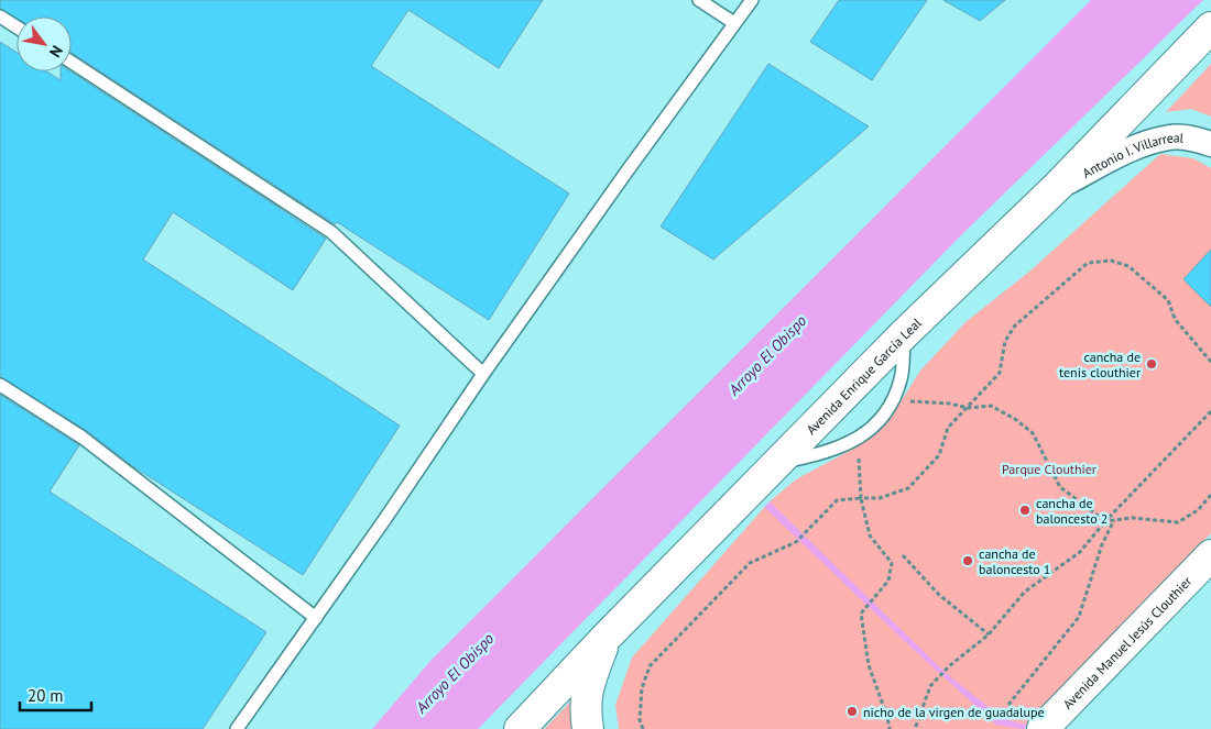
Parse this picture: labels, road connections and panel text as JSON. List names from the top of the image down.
{
  "streets": {
    "street": ["Antonio I. Villarreal", "Avenida Enrique García Leal", "Avenida Manuel Jesús Clouthier"]
  },
  "crossings": [
    ["Antonio I. Villarreal", "Avenida Enrique García Leal"]
  ],
  "water": ["Arroyo El Obispo"],
  "parks": ["Parque Clouthier"],
  "places": [
    "cancha de tenis clouthier",
    "cancha de baloncesto 2",
    "cancha de baloncesto 1",
    "nicho de la virgen de guadalupe"
  ],
  "scale_bar": "20 m",
  "north": "bottom right"
}
